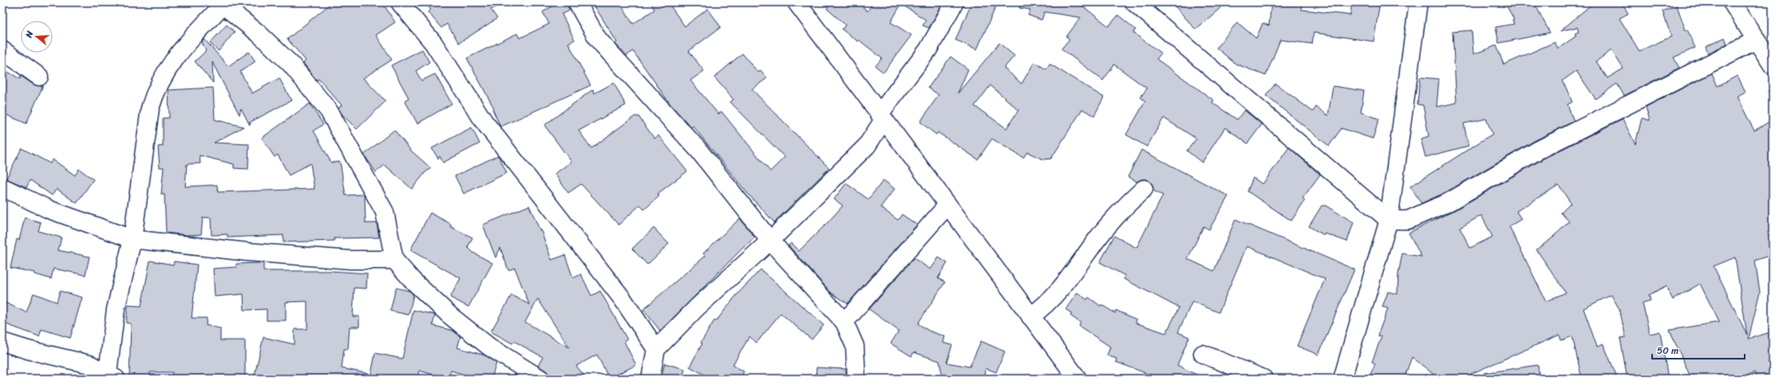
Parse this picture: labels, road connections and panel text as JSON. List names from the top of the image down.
{
  "scale_bar": "50 m",
  "north": "left"
}
